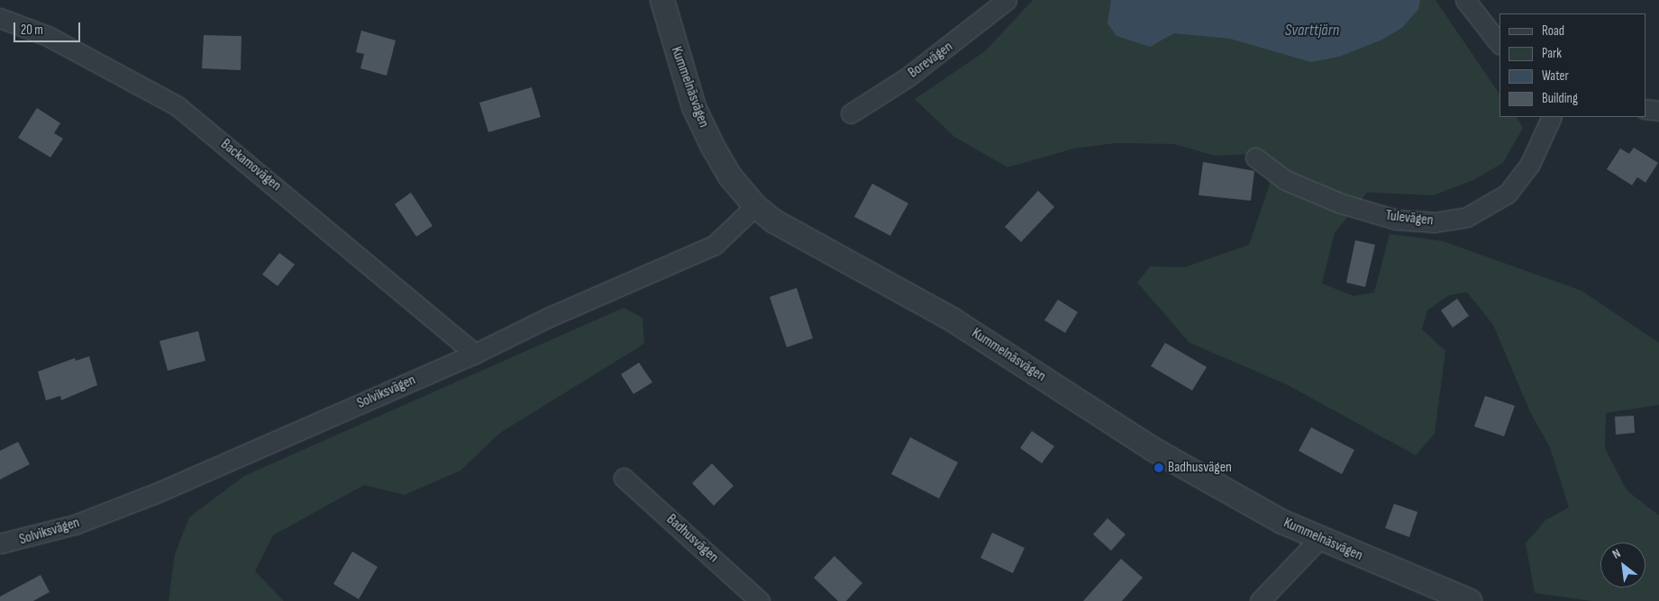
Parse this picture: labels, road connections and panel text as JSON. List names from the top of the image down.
{
  "streets": {
    "street": [
      "Borevägen",
      "Kummelnäsvägen",
      "Backamovägen",
      "Tulevägen",
      "Solviksvägen",
      "Badhusvägen"
    ]
  },
  "crossings": [
    ["Kummelnäsvägen", "Solviksvägen"],
    ["Backamovägen", "Solviksvägen"]
  ],
  "water": ["Svarttjärn"],
  "places": ["Badhusvägen"],
  "legend": [
    "Road",
    "Park",
    "Water",
    "Building"
  ],
  "scale_bar": "20 m",
  "north": "top left"
}
